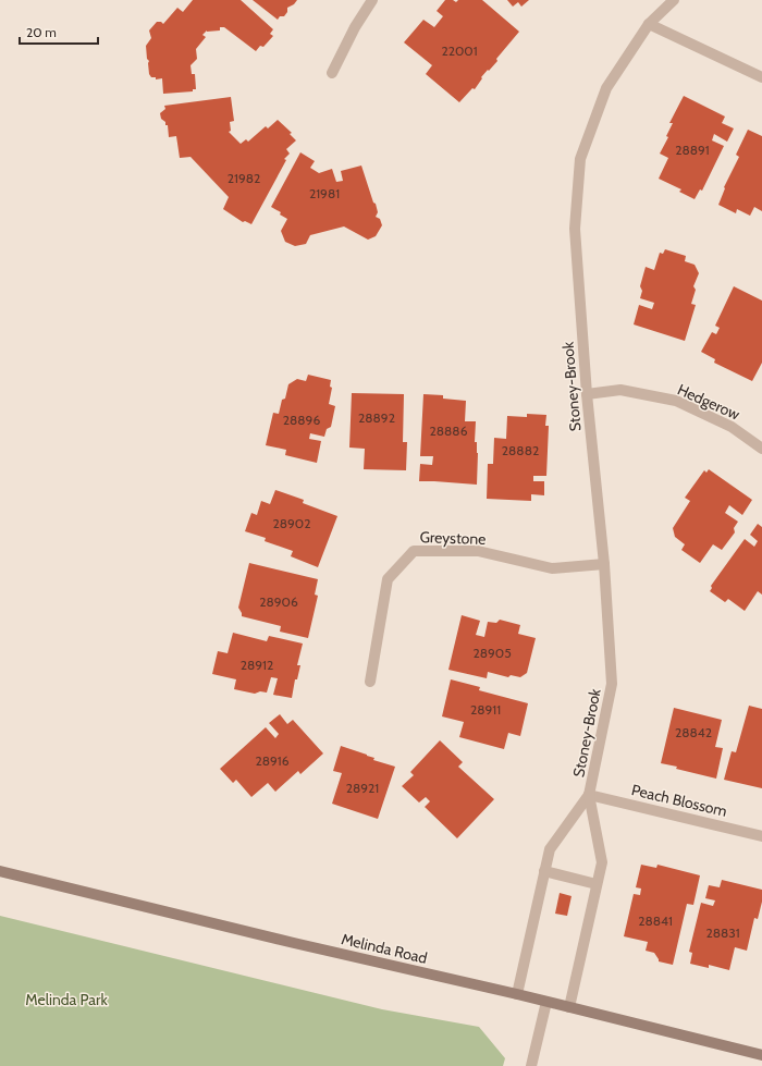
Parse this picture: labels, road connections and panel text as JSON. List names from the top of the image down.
{
  "streets": {
    "main road": ["Melinda Road"],
    "street": [
      "Stoney-Brook",
      "Hedgerow",
      "Greystone",
      "Peach Blossom"
    ]
  },
  "crossings": [
    ["Stoney-Brook", "Hedgerow"],
    ["Stoney-Brook", "Greystone"],
    ["Stoney-Brook", "Peach Blossom"],
    ["Stoney-Brook", "Melinda Road"]
  ],
  "parks": ["Melinda Park"],
  "house_numbers": [
    "22001",
    "28891",
    "21982",
    "21981",
    "28892",
    "28896",
    "28886",
    "28882",
    "28902",
    "28906",
    "28905",
    "28912",
    "28911",
    "28842",
    "28916",
    "28921",
    "28841",
    "28831"
  ],
  "scale_bar": "20 m"
}
